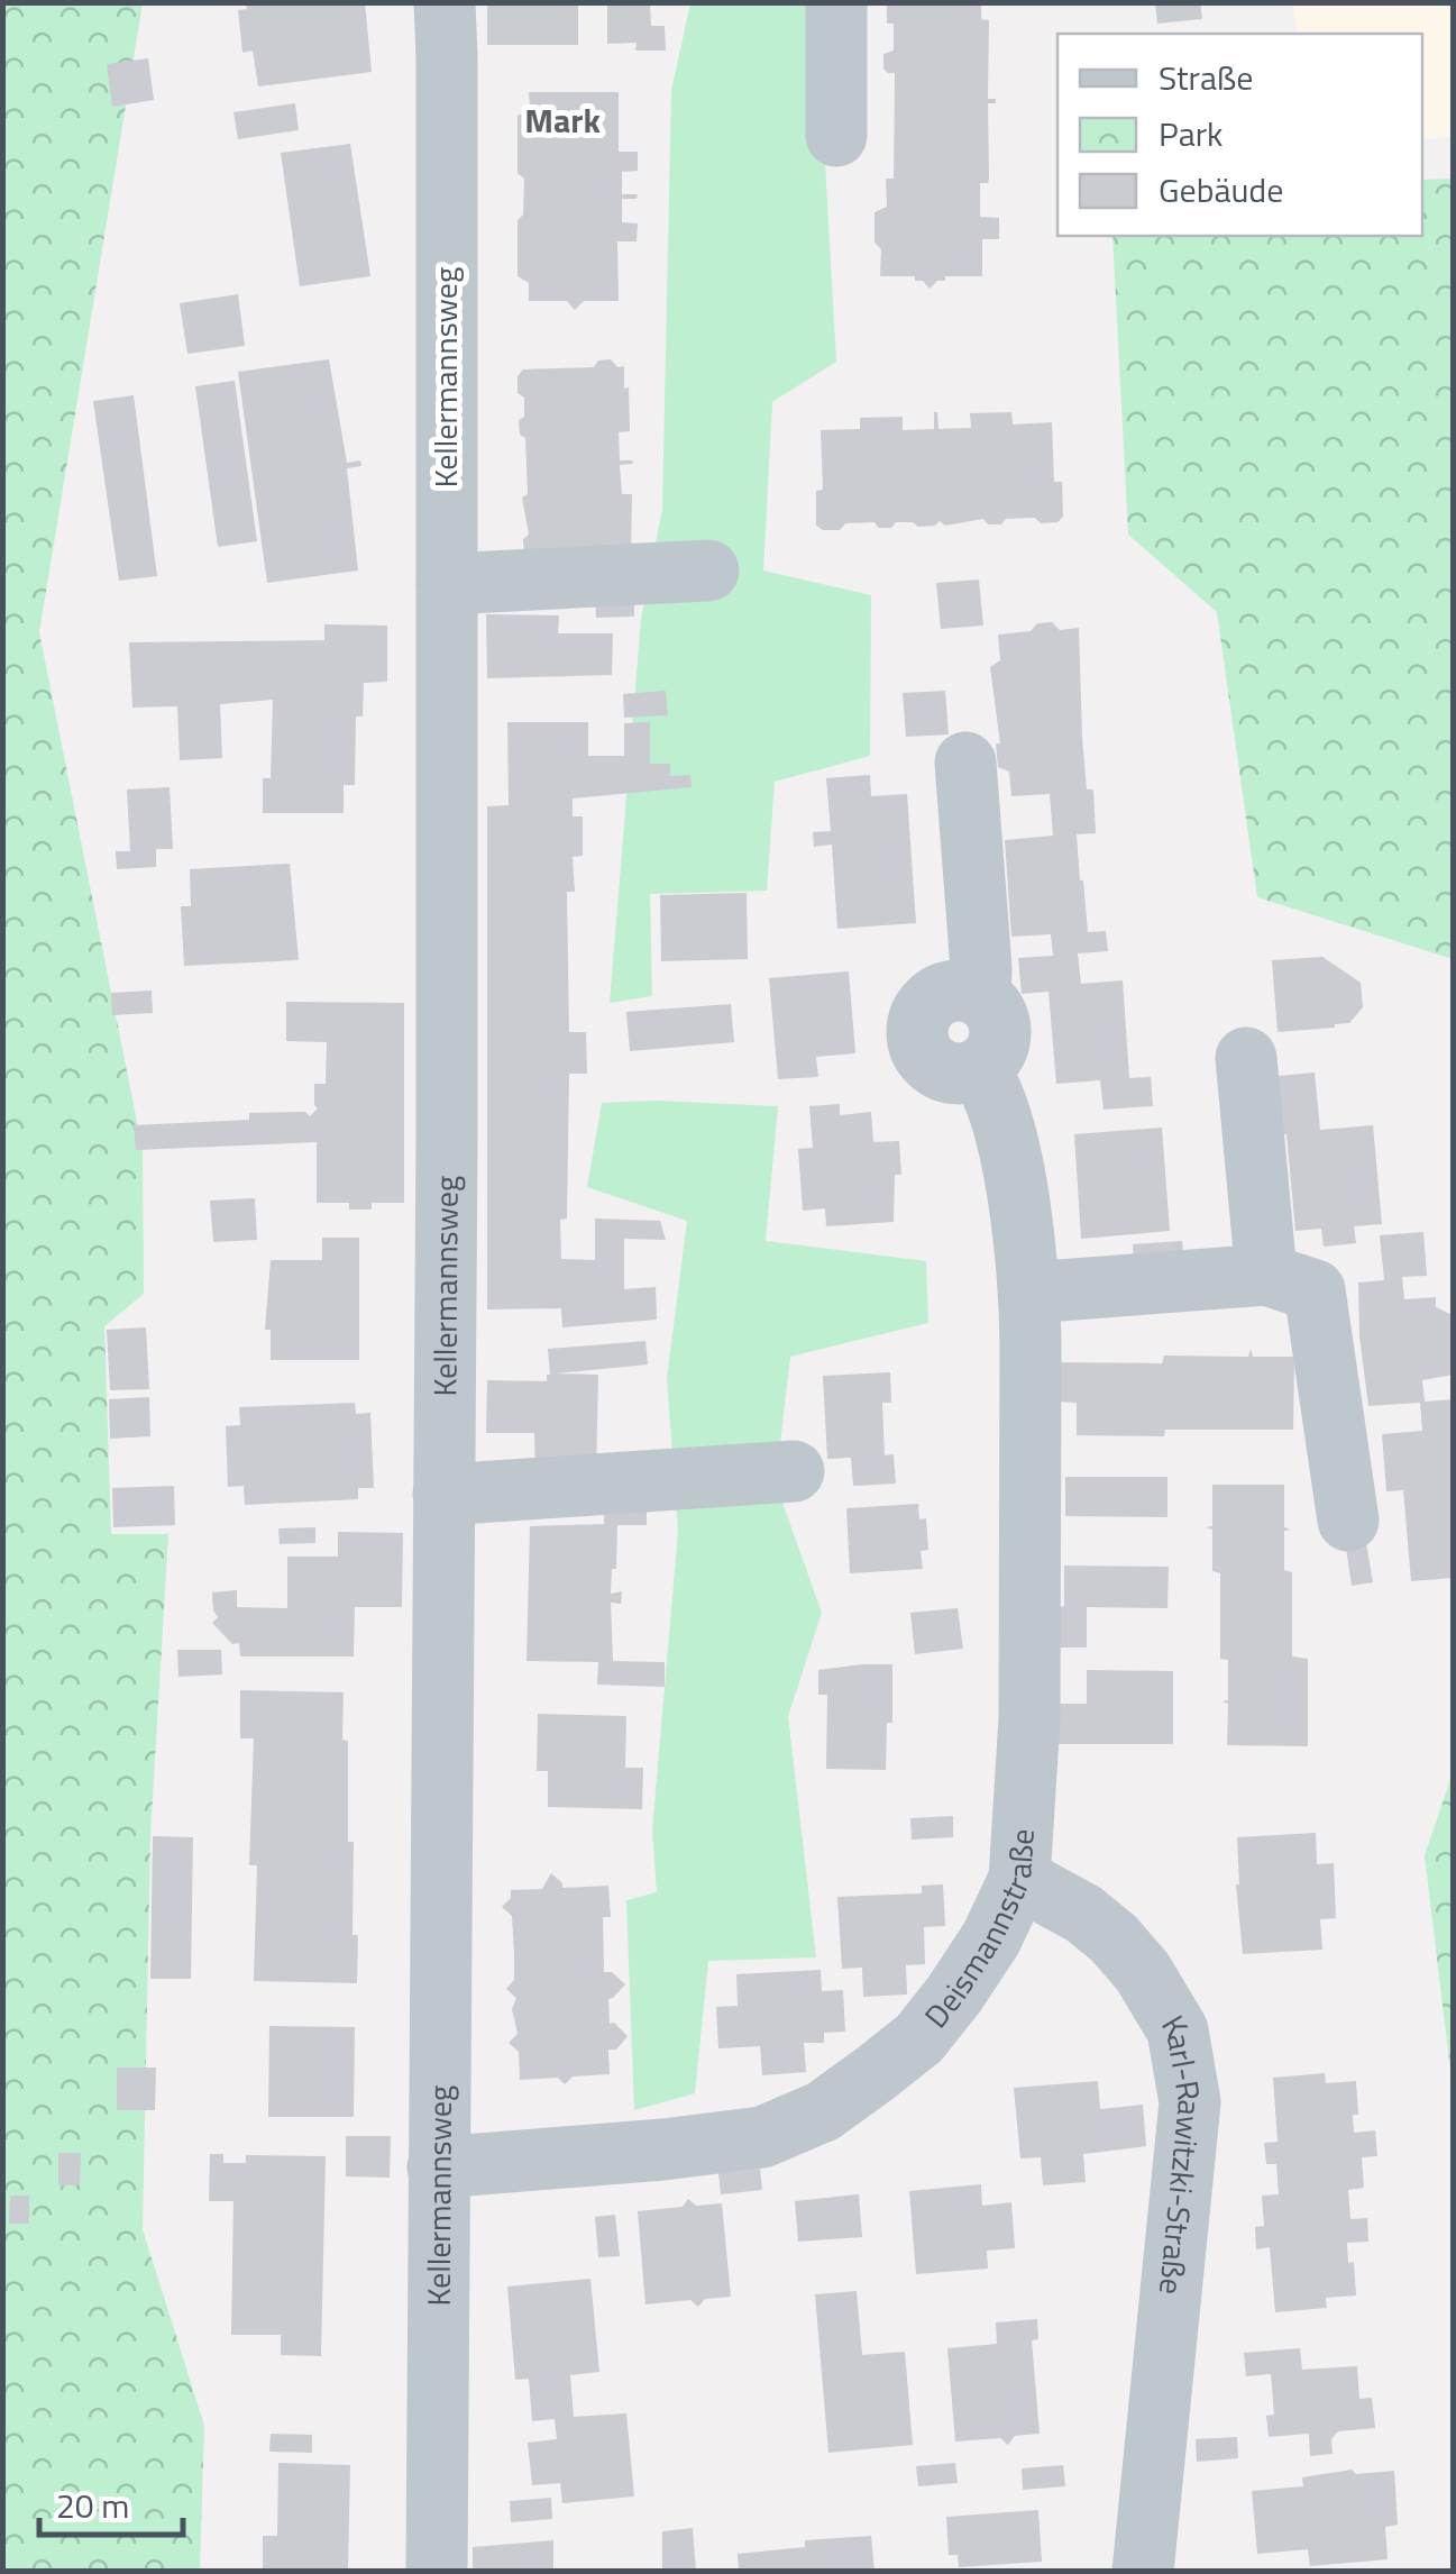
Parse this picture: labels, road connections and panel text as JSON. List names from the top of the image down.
{
  "streets": {
    "street": ["Kellermannsweg", "Deismannstraße", "Karl-Rawitzki-Straße"]
  },
  "crossings": [
    ["Kellermannsweg", "Deismannstraße"],
    ["Deismannstraße", "Karl-Rawitzki-Straße"]
  ],
  "districts": ["Mark"],
  "legend": ["Straße", "Park", "Gebäude"],
  "scale_bar": "20 m"
}
